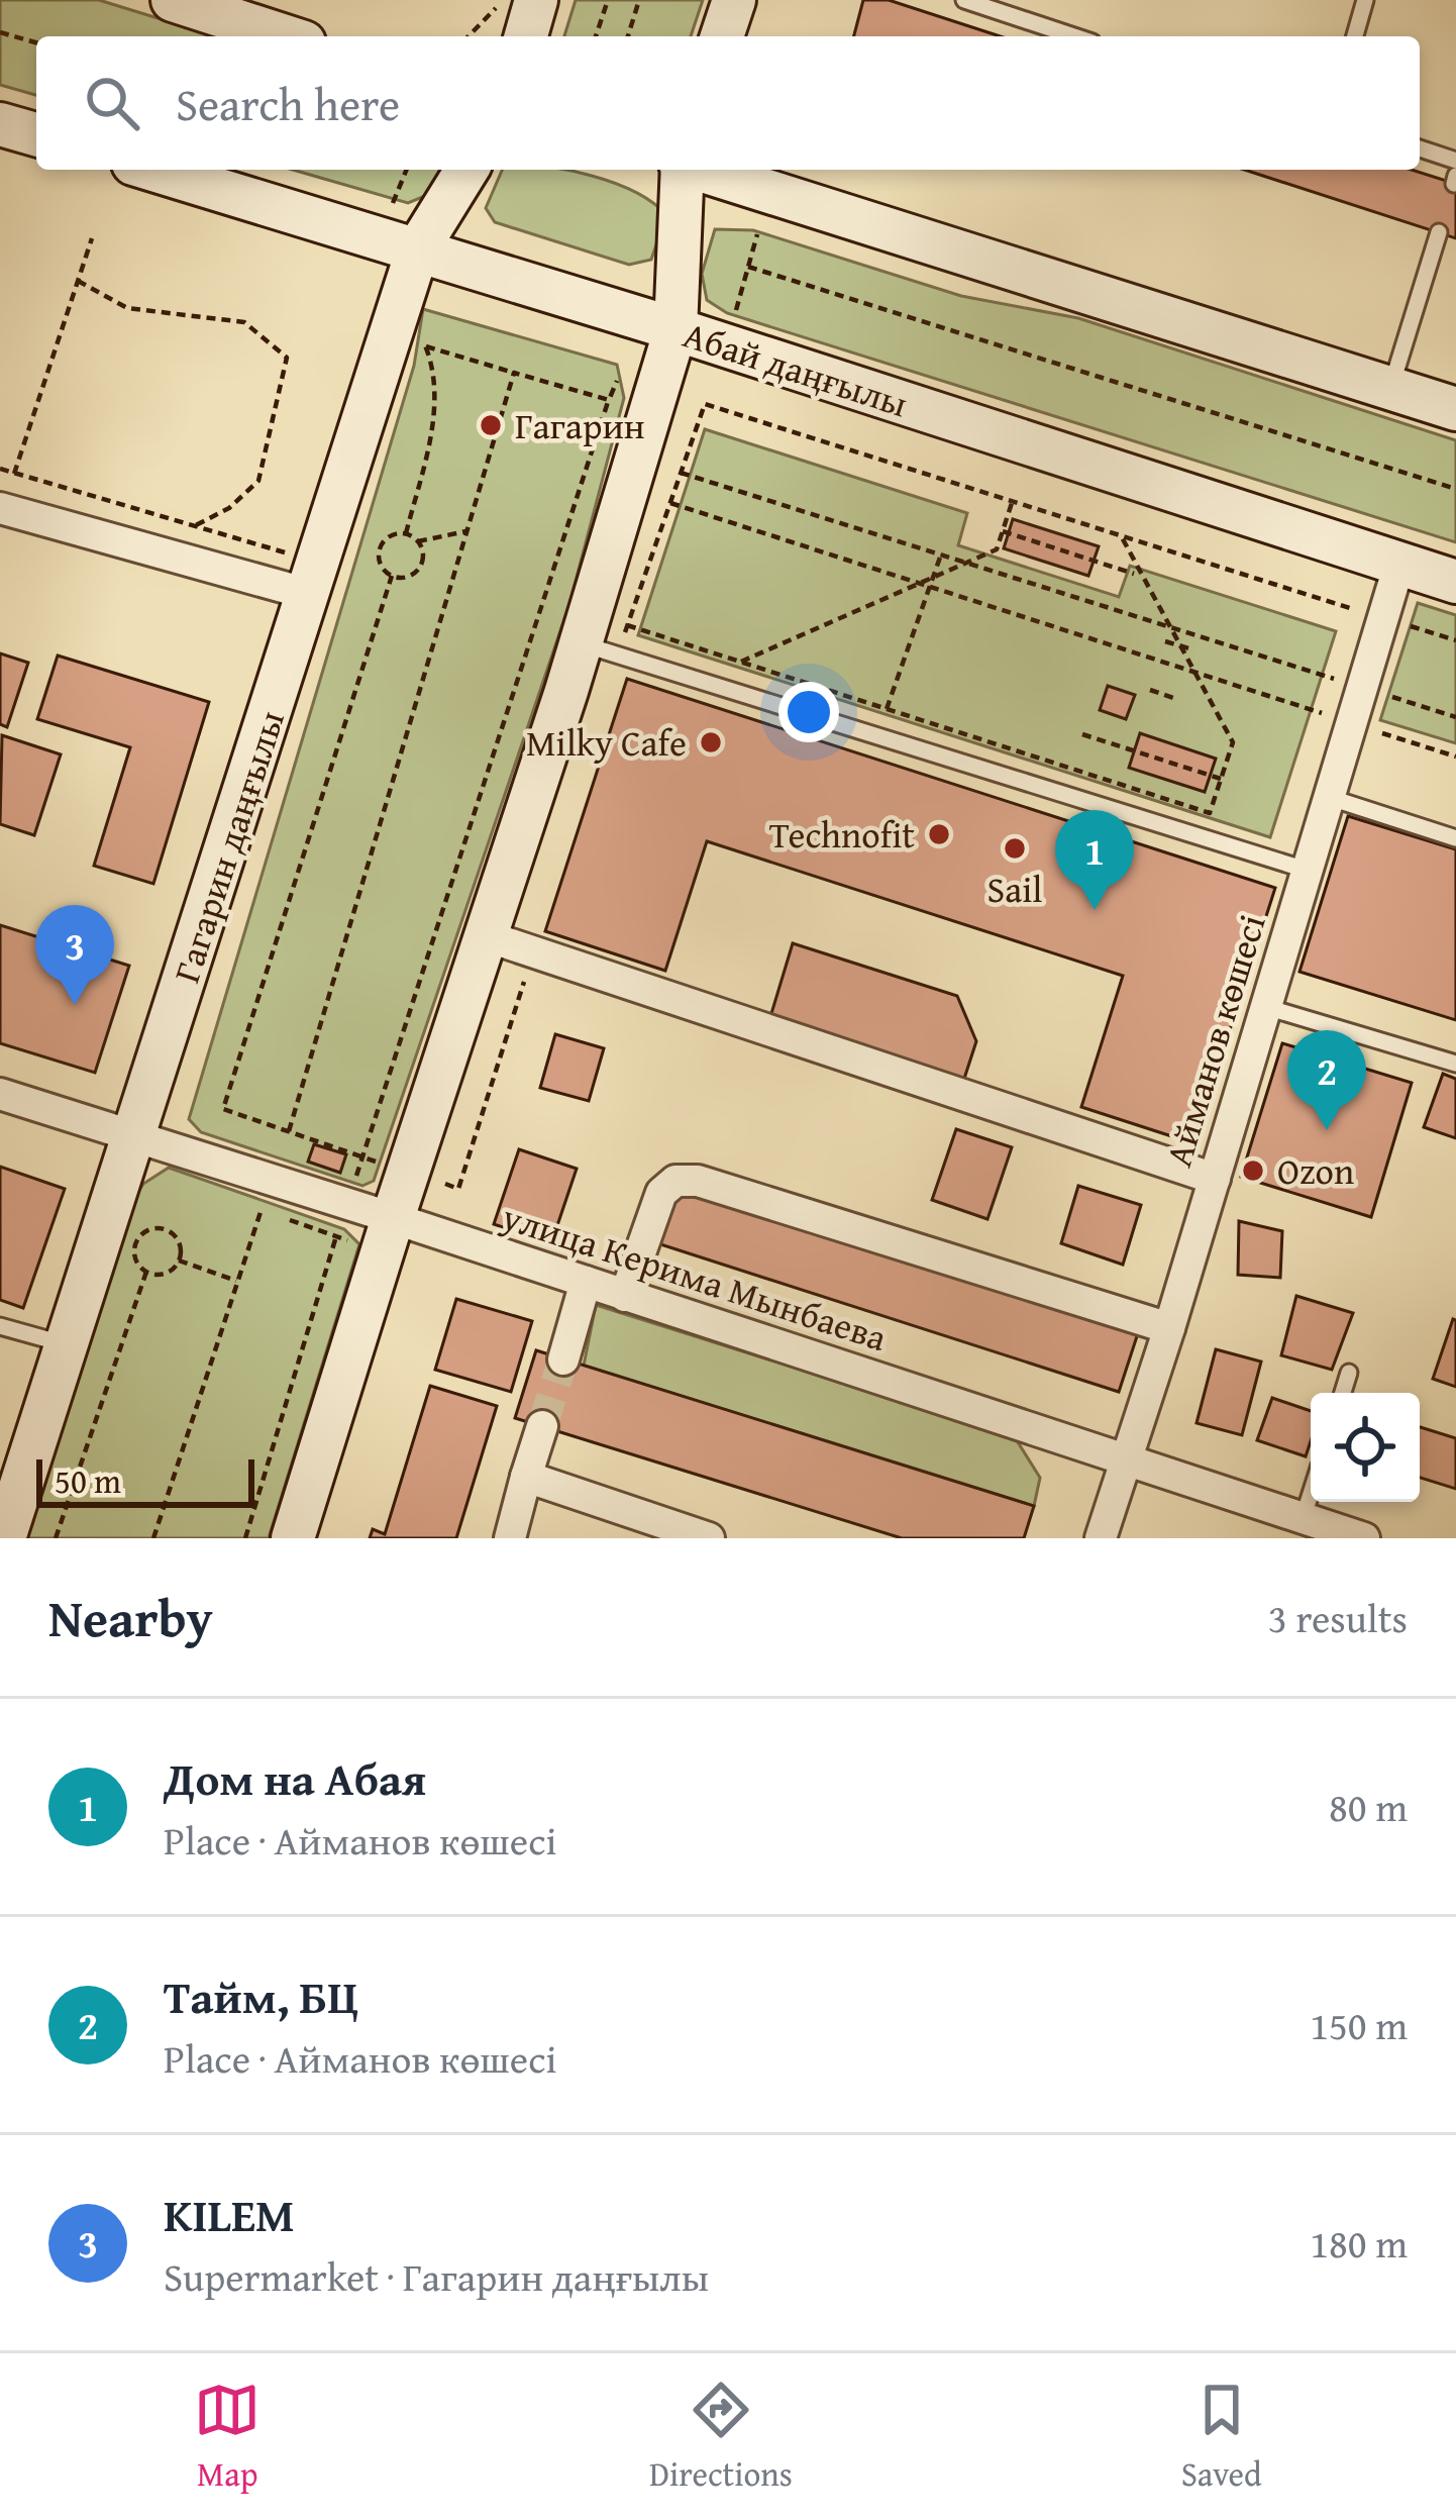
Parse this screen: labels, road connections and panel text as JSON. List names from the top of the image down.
{
  "streets": {
    "street": [
      "Абай даңғылы",
      "Гагарин даңғылы",
      "Айманов көшесі",
      "улица Керима Мынбаева"
    ]
  },
  "crossings": [
    ["Абай даңғылы", "Гагарин даңғылы"],
    ["Абай даңғылы", "Айманов көшесі"],
    ["Гагарин даңғылы", "улица Керима Мынбаева"],
    ["Айманов көшесі", "улица Керима Мынбаева"]
  ],
  "places": [
    "Гагарин",
    "Milky Cafe",
    "Technofit",
    "Sail",
    "Ozon"
  ],
  "scale_bar": "50 m",
  "page": {
    "search": "Search here",
    "pins": ["1", "3", "2"],
    "scale": "50 m",
    "heading": ["Nearby", "3 results"],
    "list": [
      {
        "mark": "1",
        "name": "Дом на Абая",
        "note": "Place · Айманов көшесі",
        "value": "80 m"
      },
      {
        "mark": "2",
        "name": "Тайм, БЦ",
        "note": "Place · Айманов көшесі",
        "value": "150 m"
      },
      {
        "mark": "3",
        "name": "KILEM",
        "note": "Supermarket · Гагарин даңғылы",
        "value": "180 m"
      }
    ],
    "nav": ["Map", "Directions", "Saved"]
  }
}
